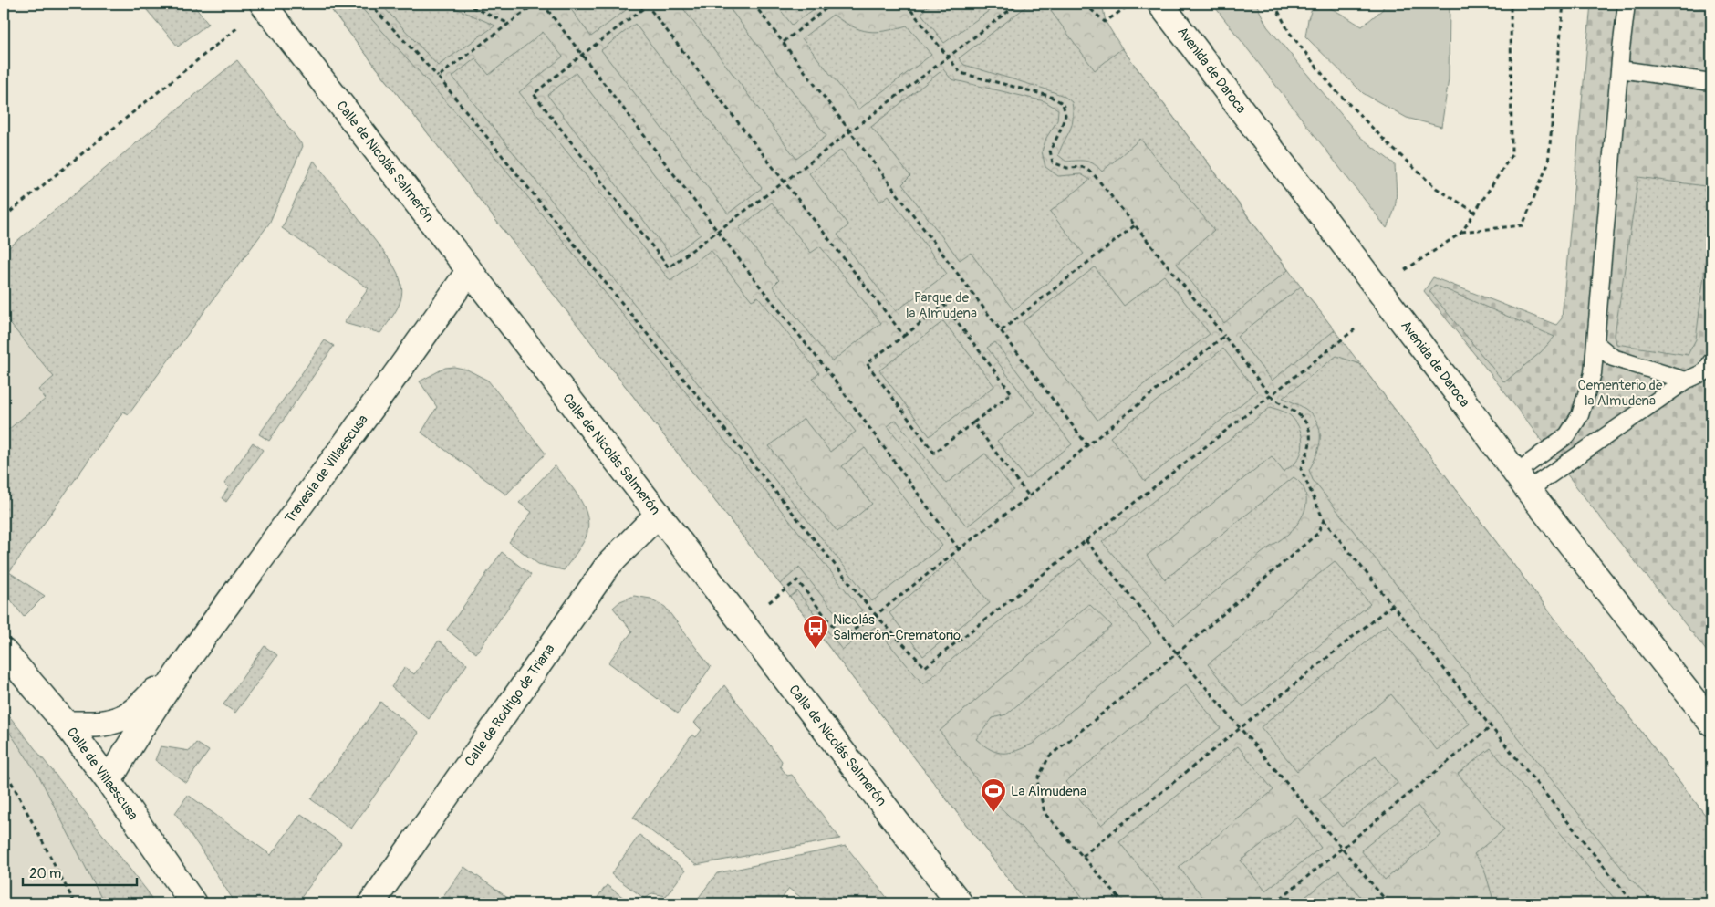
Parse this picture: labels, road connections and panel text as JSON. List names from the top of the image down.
{
  "streets": {
    "street": [
      "Avenida de Daroca",
      "Calle de Nicolás Salmerón",
      "Travesía de Villaescusa",
      "Calle de Rodrigo de Triana",
      "Calle de Villaescusa"
    ]
  },
  "crossings": [
    ["Calle de Nicolás Salmerón", "Travesía de Villaescusa"],
    ["Calle de Nicolás Salmerón", "Calle de Rodrigo de Triana"],
    ["Travesía de Villaescusa", "Calle de Villaescusa"]
  ],
  "parks": ["Parque de la Almudena", "Cementerio de la Almudena"],
  "places": {
    "bus stop": ["Nicolás Salmerón-Crematorio"],
    "sports": ["La Almudena"]
  },
  "scale_bar": "20 m"
}
